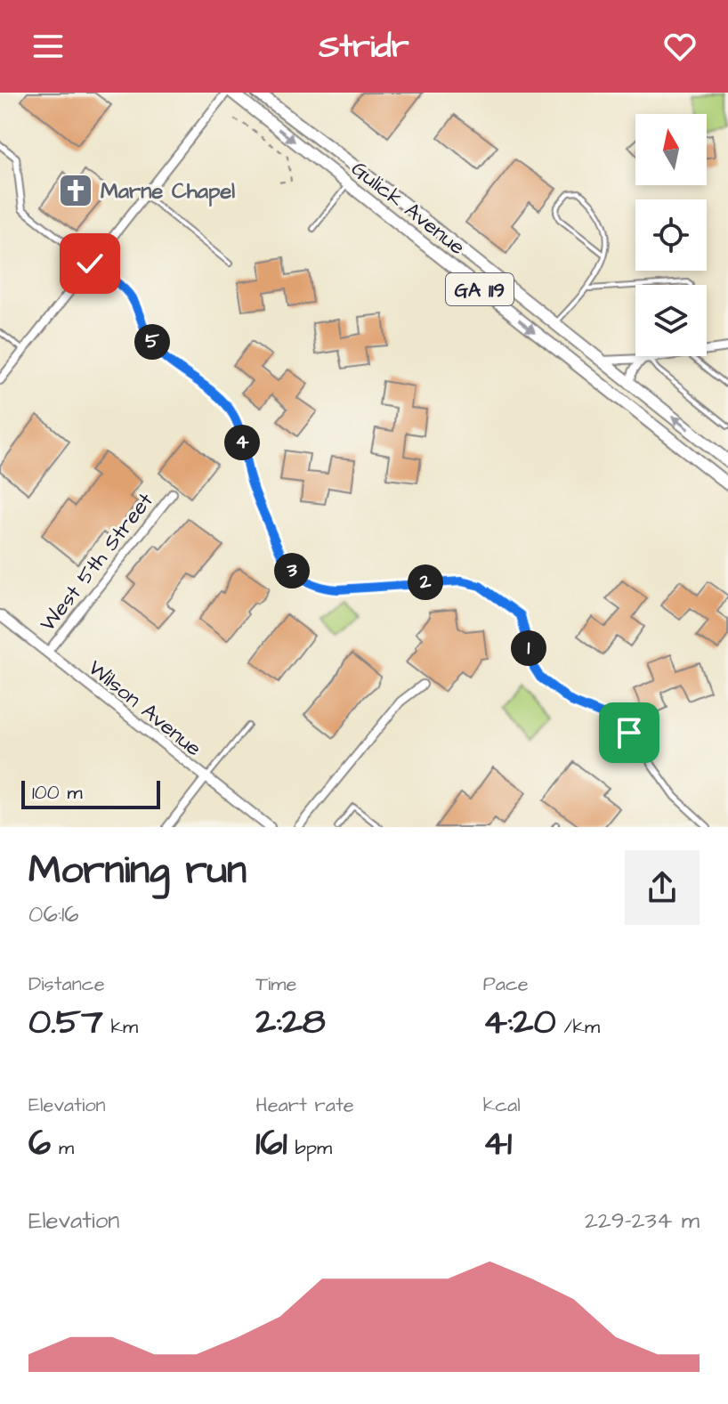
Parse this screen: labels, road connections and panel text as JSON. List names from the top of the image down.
{
  "streets": {
    "main road": ["Gulick Avenue", "GA 119"],
    "street": ["West 5th Street", "Wilson Avenue"]
  },
  "crossings": [
    ["West 5th Street", "Wilson Avenue"]
  ],
  "places": {
    "church": ["Marne Chapel"]
  },
  "scale_bar": "100 m",
  "north": "top",
  "page": {
    "header": "Stridr",
    "pins": [
      "5",
      "4",
      "3",
      "2",
      "1"
    ],
    "scale": "100 m",
    "heading": ["Morning run", "06:16"],
    "stats": [
      ["Distance", "0.57 km"],
      ["Time", "2:28"],
      ["Pace", "4:20 /km"],
      ["Elevation", "6 m"],
      ["Heart rate", "161 bpm"],
      ["kcal", "41"]
    ],
    "chart": ["Elevation", "229–234 m"]
  }
}
